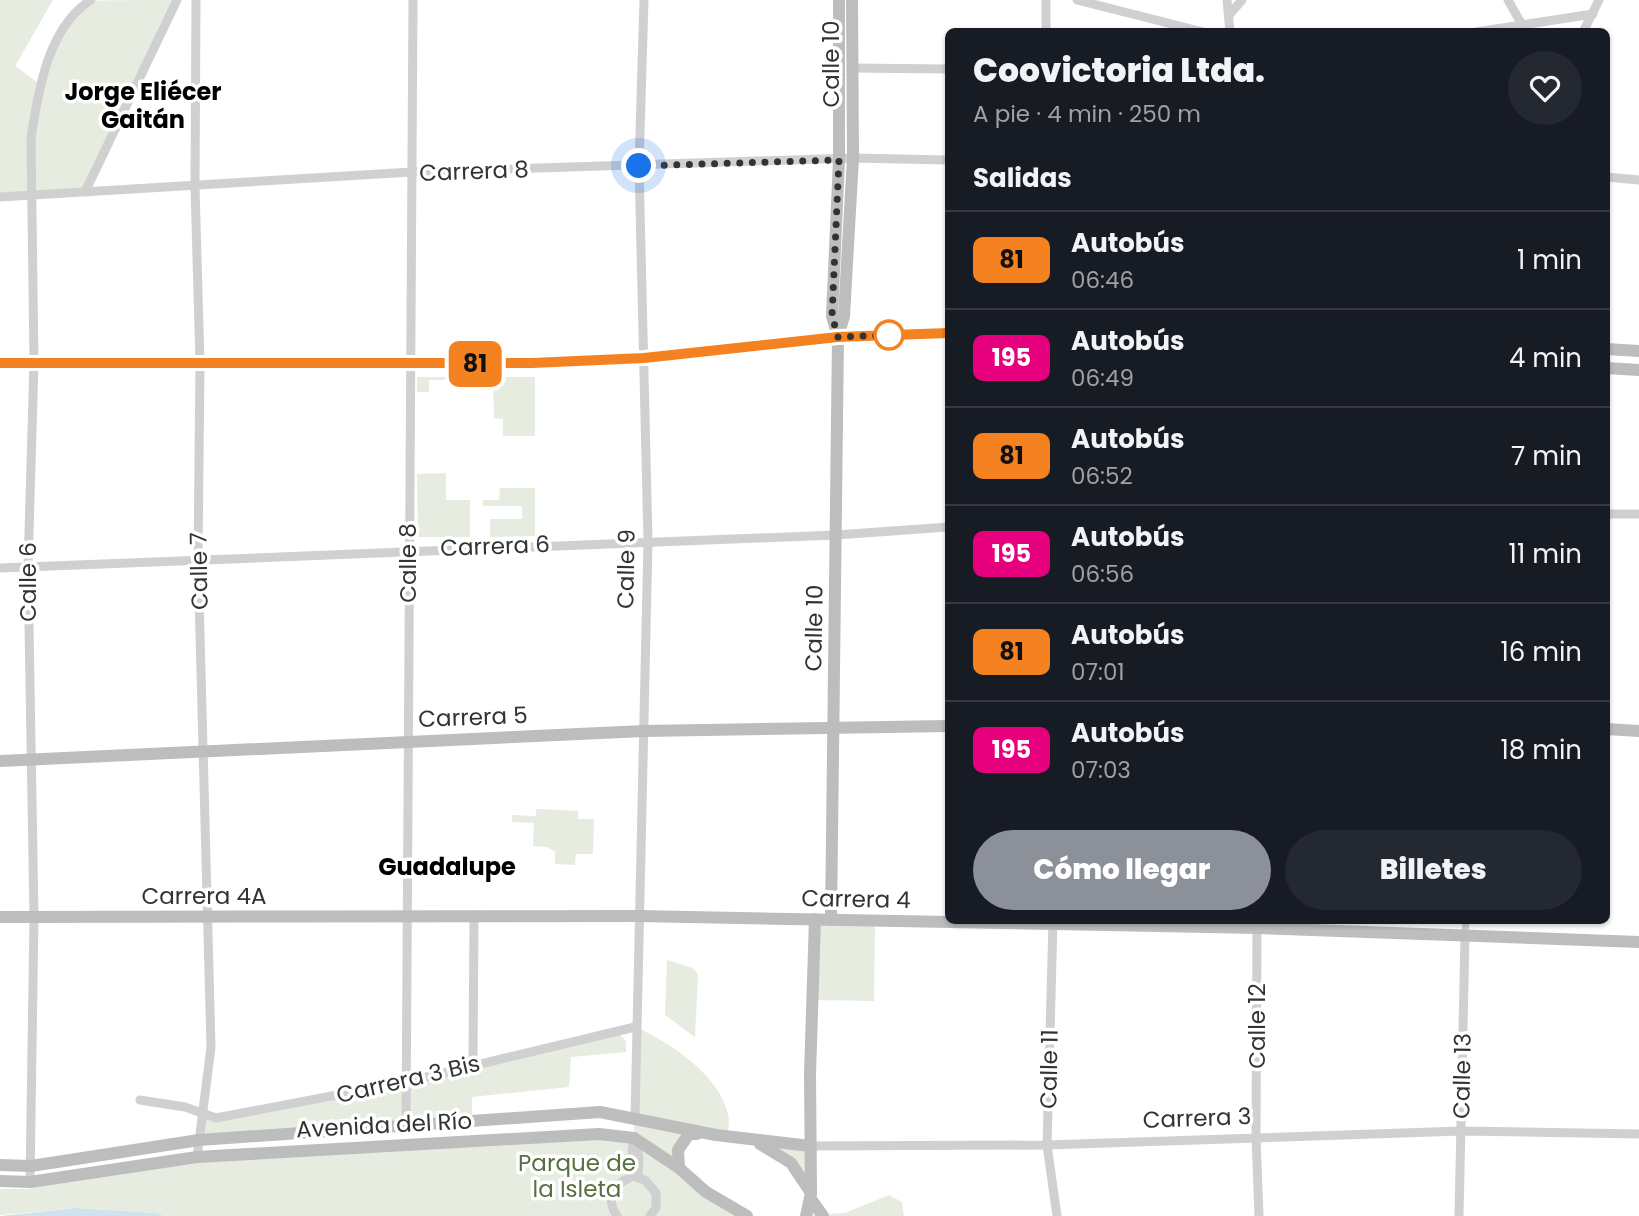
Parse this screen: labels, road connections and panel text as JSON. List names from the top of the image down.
{
  "streets": {
    "main road": [
      "Calle 10",
      "Calle 9",
      "Carrera 5",
      "Carrera 4A",
      "Carrera 4",
      "Carrera 3",
      "Avenida del Río"
    ],
    "street": [
      "Carrera 8",
      "Carrera 6",
      "Calle 8",
      "Calle 7",
      "Calle 6",
      "Calle 12",
      "Calle 11",
      "Calle 13",
      "Carrera 3 Bis"
    ]
  },
  "crossings": [
    ["Calle 10", "Carrera 8"],
    ["Calle 10", "Carrera 6"],
    ["Calle 10", "Carrera 5"],
    ["Calle 10", "Carrera 4"],
    ["Carrera 8", "Calle 8"],
    ["Carrera 8", "Calle 9"],
    ["Carrera 8", "Calle 7"],
    ["Carrera 8", "Calle 6"],
    ["Carrera 6", "Calle 8"],
    ["Carrera 6", "Calle 9"],
    ["Carrera 6", "Calle 7"],
    ["Carrera 6", "Calle 6"],
    ["Calle 8", "Carrera 5"],
    ["Calle 8", "Carrera 4A"],
    ["Calle 8", "Carrera 4"],
    ["Calle 8", "Carrera 3 Bis"],
    ["Calle 8", "Avenida del Río"],
    ["Calle 9", "Carrera 5"],
    ["Calle 9", "Carrera 4"],
    ["Calle 9", "Carrera 3 Bis"],
    ["Calle 9", "Avenida del Río"],
    ["Calle 7", "Carrera 5"],
    ["Calle 7", "Carrera 4A"],
    ["Calle 7", "Carrera 3 Bis"],
    ["Calle 7", "Avenida del Río"],
    ["Calle 6", "Carrera 5"],
    ["Calle 6", "Carrera 4A"],
    ["Calle 6", "Avenida del Río"],
    ["Carrera 4A", "Carrera 4"],
    ["Carrera 4", "Calle 12"],
    ["Carrera 4", "Calle 13"],
    ["Calle 12", "Carrera 3"],
    ["Calle 11", "Carrera 3"],
    ["Calle 13", "Carrera 3"],
    ["Carrera 3", "Avenida del Río"]
  ],
  "districts": ["Jorge Eliécer Gaitán", "Guadalupe"],
  "parks": ["Parque de la Isleta"],
  "lines": ["bus line 81"],
  "page": {
    "on_map": "81",
    "heading": [
      ["Coovictoria Ltda.", "A pie · 4 min · 250 m"],
      "Salidas"
    ],
    "list": [
      {
        "mark": "81",
        "name": "Autobús",
        "note": "06:46",
        "value": "1 min"
      },
      {
        "mark": "195",
        "name": "Autobús",
        "note": "06:49",
        "value": "4 min"
      },
      {
        "mark": "81",
        "name": "Autobús",
        "note": "06:52",
        "value": "7 min"
      },
      {
        "mark": "195",
        "name": "Autobús",
        "note": "06:56",
        "value": "11 min"
      },
      {
        "mark": "81",
        "name": "Autobús",
        "note": "07:01",
        "value": "16 min"
      },
      {
        "mark": "195",
        "name": "Autobús",
        "note": "07:03",
        "value": "18 min"
      }
    ],
    "buttons": ["Cómo llegar", "Billetes"]
  }
}
